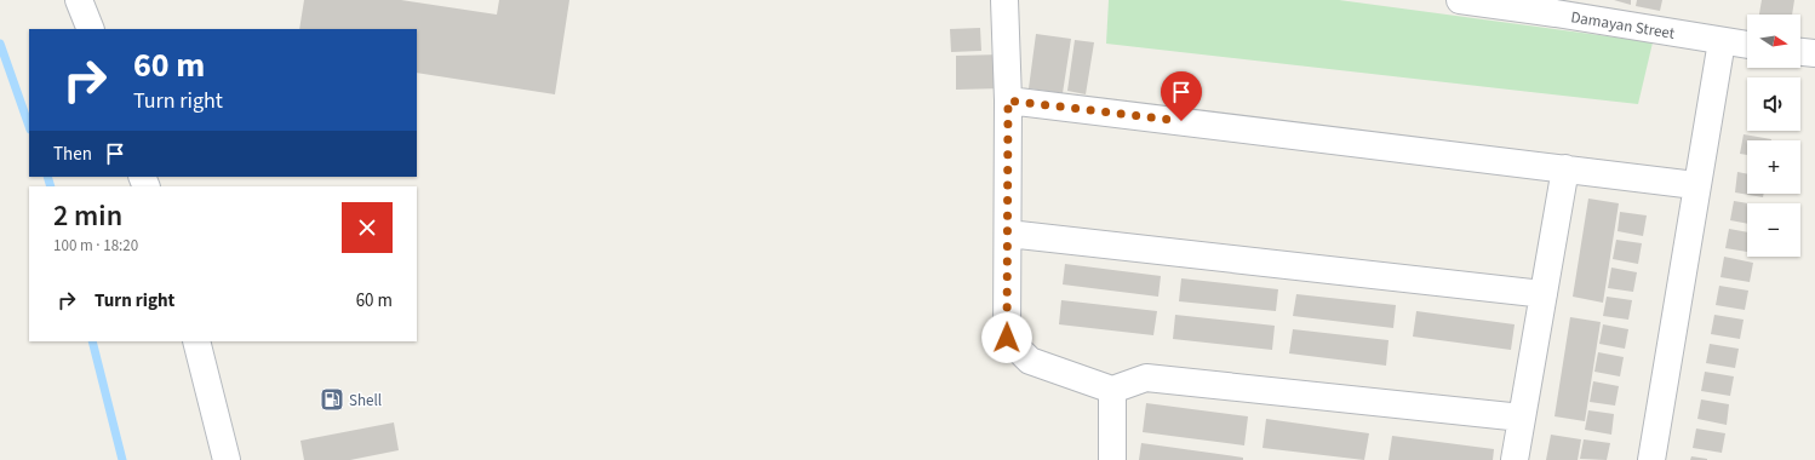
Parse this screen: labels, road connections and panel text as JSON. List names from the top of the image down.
{
  "streets": {
    "street": ["Damayan Street"]
  },
  "places": {
    "fuel station": ["Shell"]
  },
  "north": "right",
  "page": {
    "map_buttons": ["+", "−"],
    "turn": ["60 m", "Turn right"],
    "then": "Then",
    "heading": ["2 min", "100 m · 18:20"],
    "list": [
      {
        "name": "Turn right",
        "value": "60 m"
      }
    ]
  }
}
